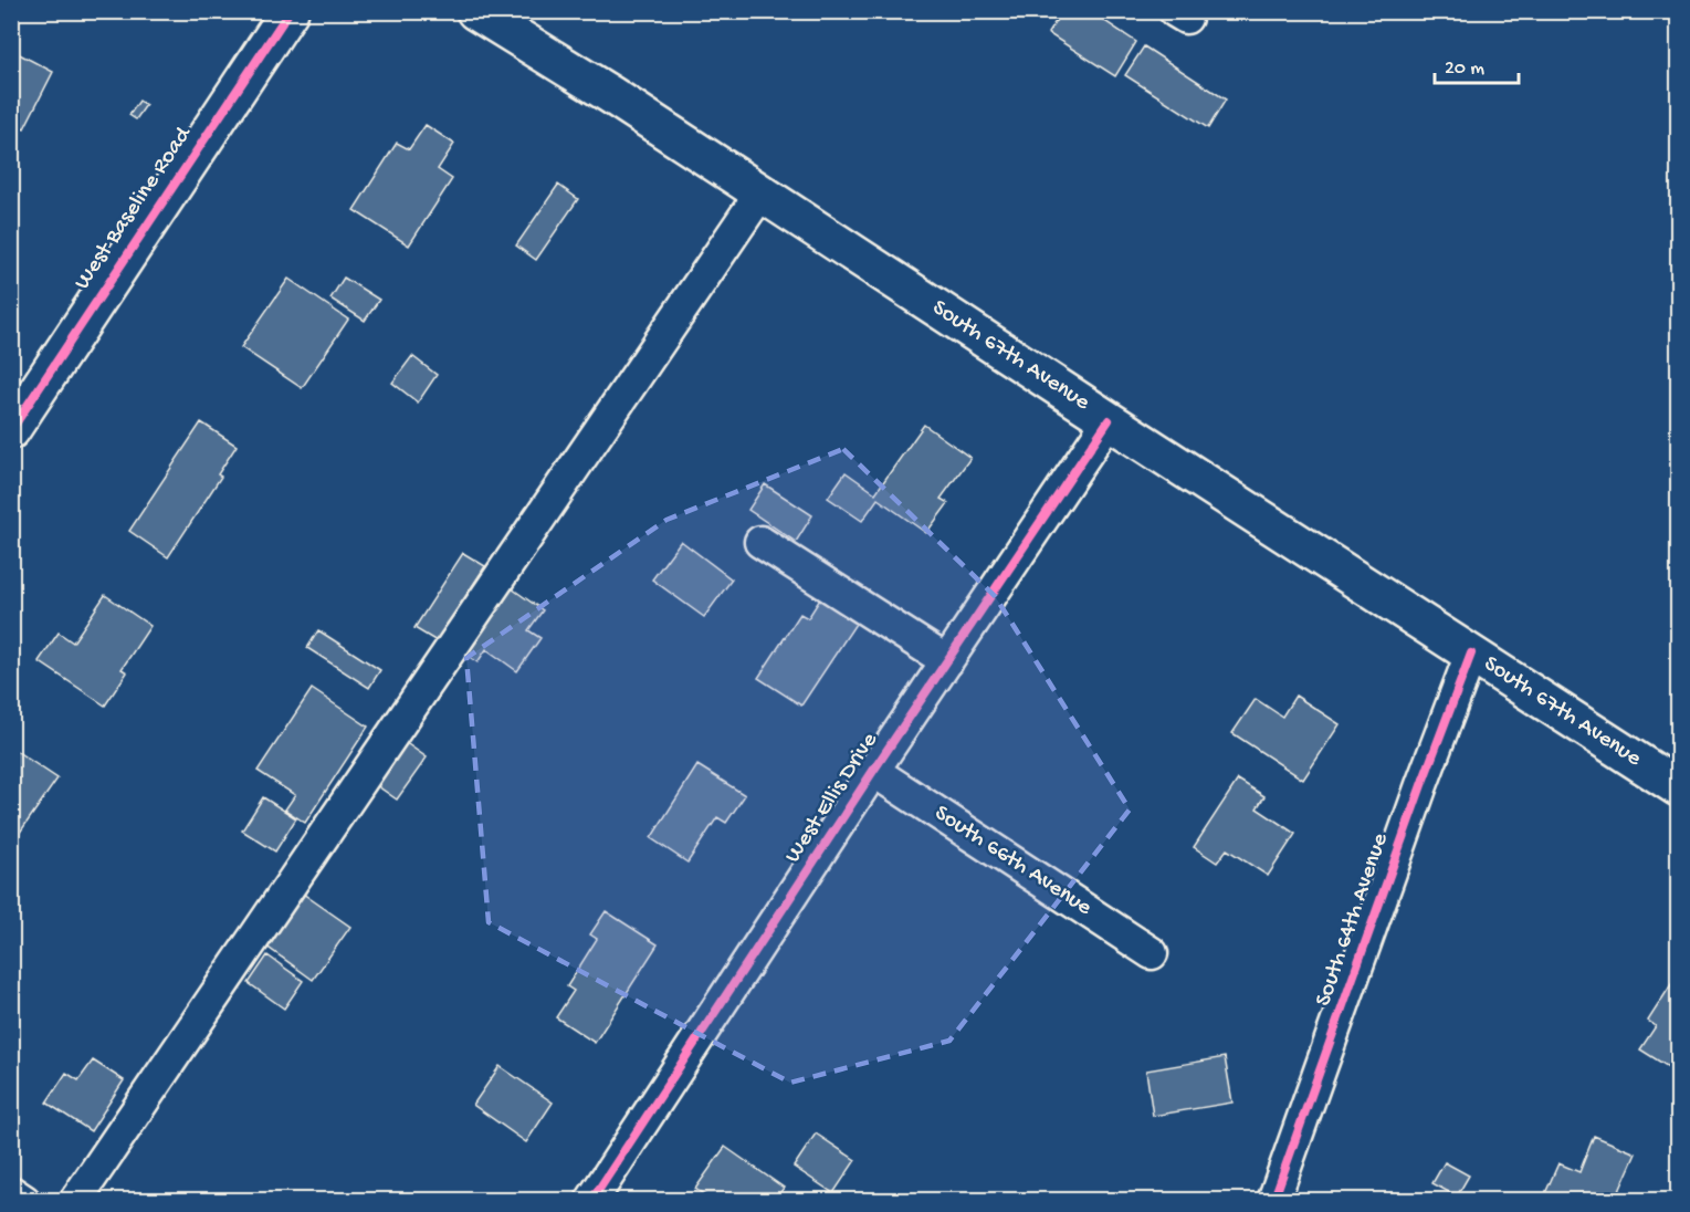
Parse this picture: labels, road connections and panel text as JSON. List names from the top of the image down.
{
  "streets": {
    "main road": ["West Baseline Road", "South 67th Avenue"],
    "street": ["West Ellis Drive", "South 66th Avenue", "South 64th Avenue"]
  },
  "crossings": [
    ["South 67th Avenue", "West Ellis Drive"],
    ["South 67th Avenue", "South 64th Avenue"],
    ["West Ellis Drive", "South 66th Avenue"]
  ],
  "scale_bar": "20 m"
}
